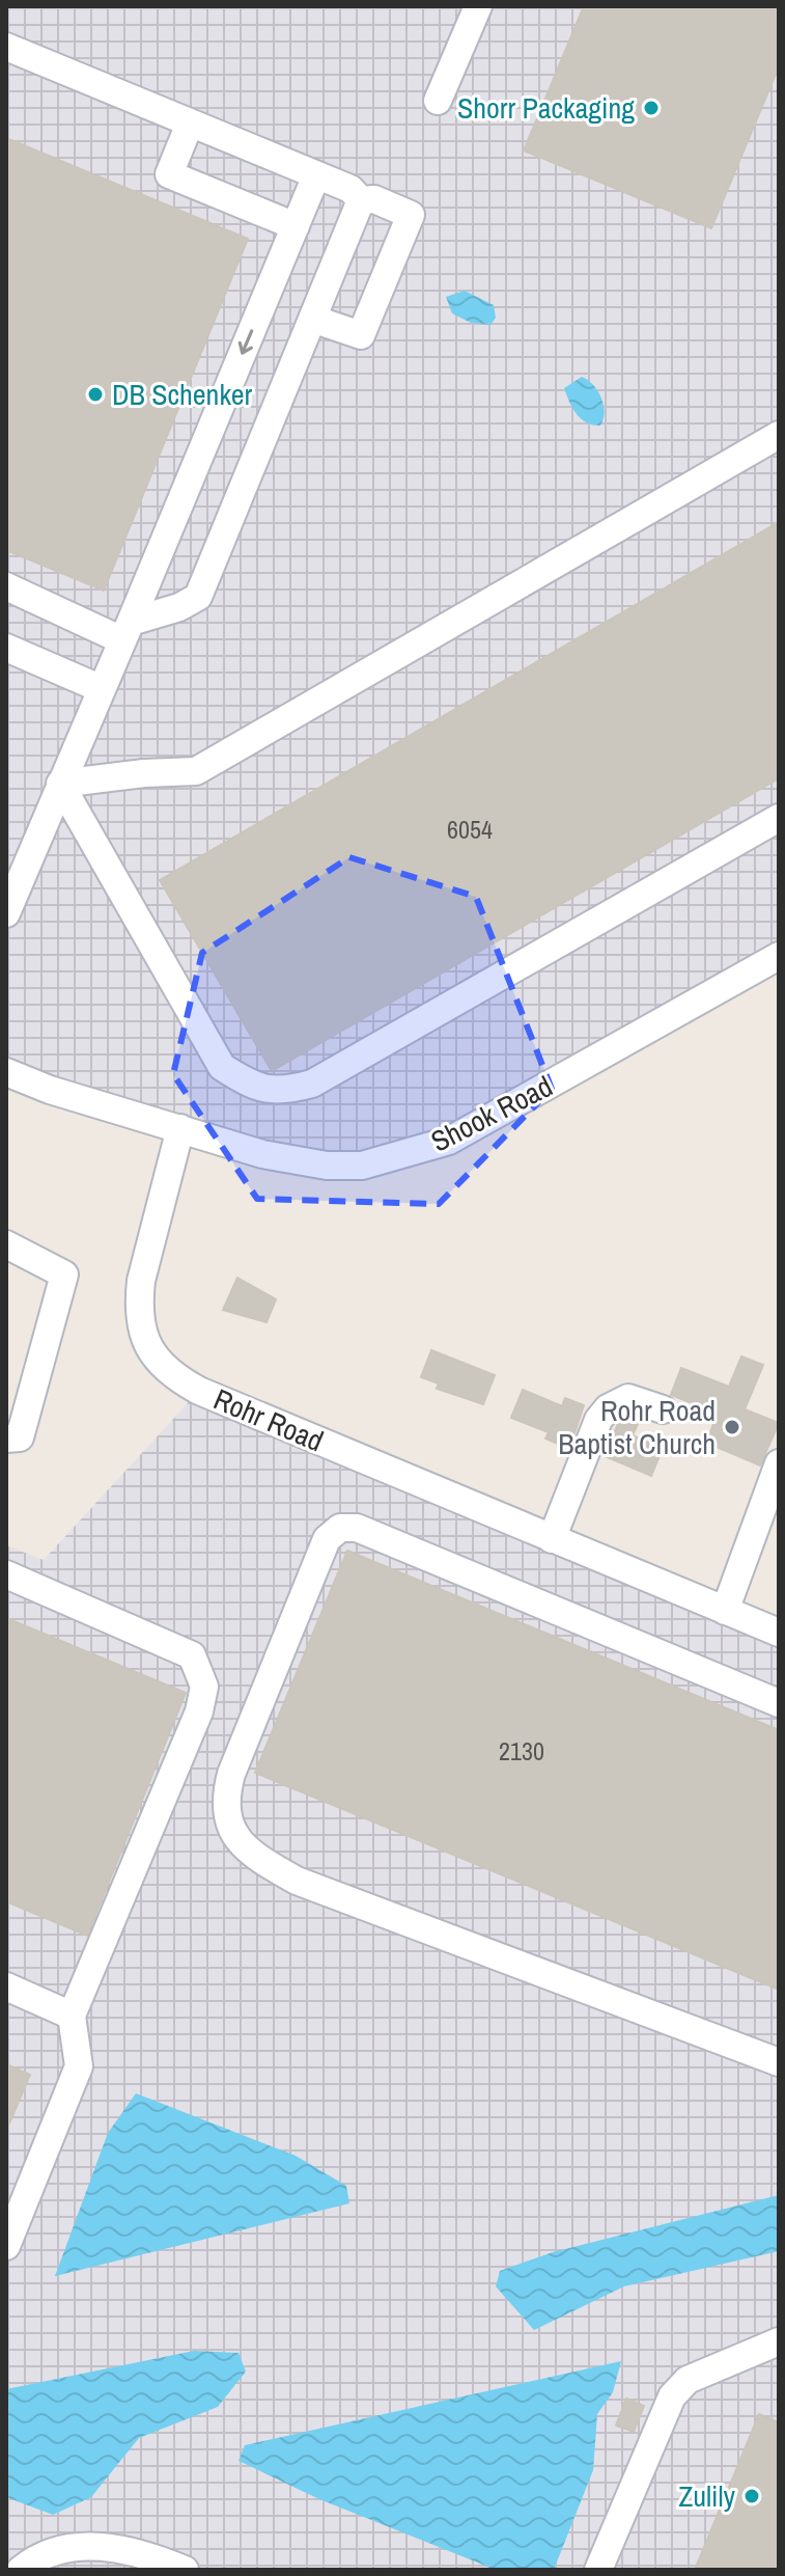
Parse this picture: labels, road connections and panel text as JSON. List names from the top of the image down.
{
  "streets": {
    "street": ["Shook Road", "Rohr Road"]
  },
  "crossings": [
    ["Shook Road", "Rohr Road"]
  ],
  "places": [
    "Shorr Packaging",
    "DB Schenker",
    "Rohr Road Baptist Church",
    "Zulily"
  ],
  "house_numbers": ["6054", "2130"]
}
